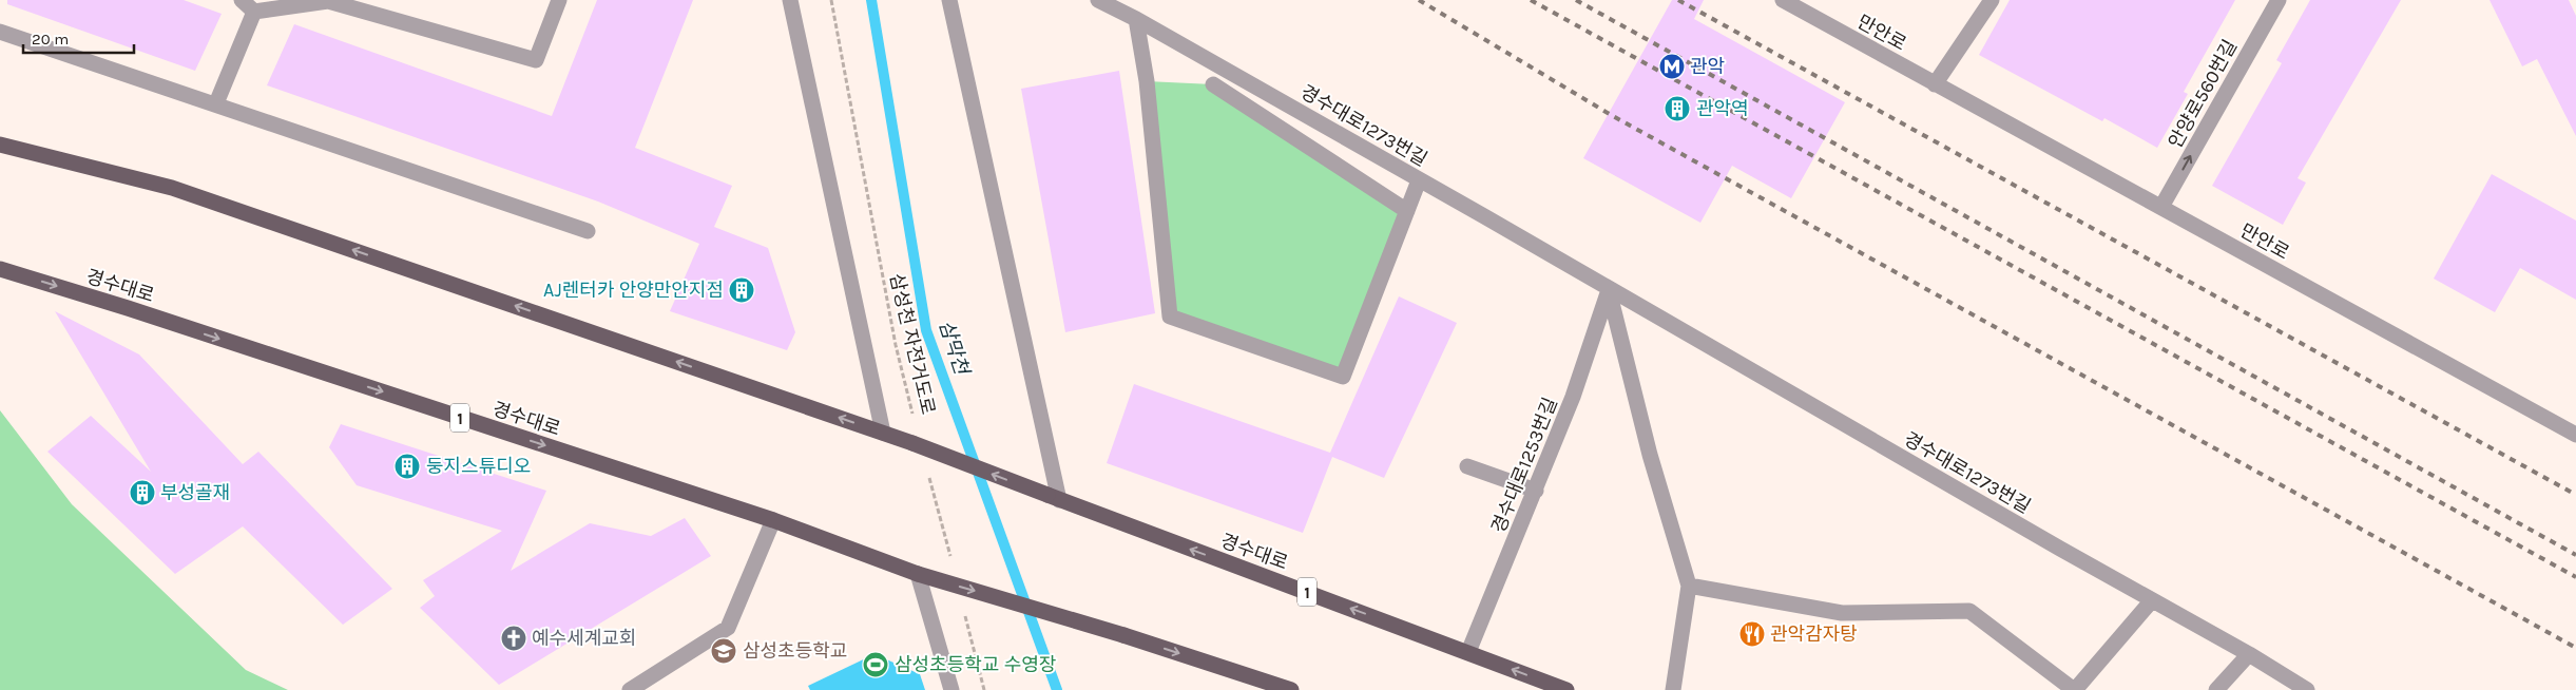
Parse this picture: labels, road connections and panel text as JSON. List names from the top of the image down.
{
  "streets": {
    "main road": ["경수대로", "1"],
    "street": [
      "만안로",
      "안양로560번길",
      "경수대로1273번길",
      "경수대로1253번길"
    ],
    "path": ["삼성천 자전거도로"]
  },
  "crossings": [
    ["만안로", "안양로560번길"],
    ["경수대로1273번길", "경수대로1253번길"],
    ["경수대로", "1"],
    ["경수대로", "경수대로1253번길"]
  ],
  "one_way": ["안양로560번길"],
  "water": ["삼막천"],
  "places": {
    "metro station": ["관악"],
    "building": [
      "관악역",
      "AJ렌터카 안양만안지점",
      "둥지스튜디오",
      "부성골재"
    ],
    "restaurant": ["관악감자탕"],
    "church": ["예수세계교회"],
    "school or university": ["삼성초등학교"],
    "sports": ["삼성초등학교 수영장"]
  },
  "scale_bar": "20 m"
}
